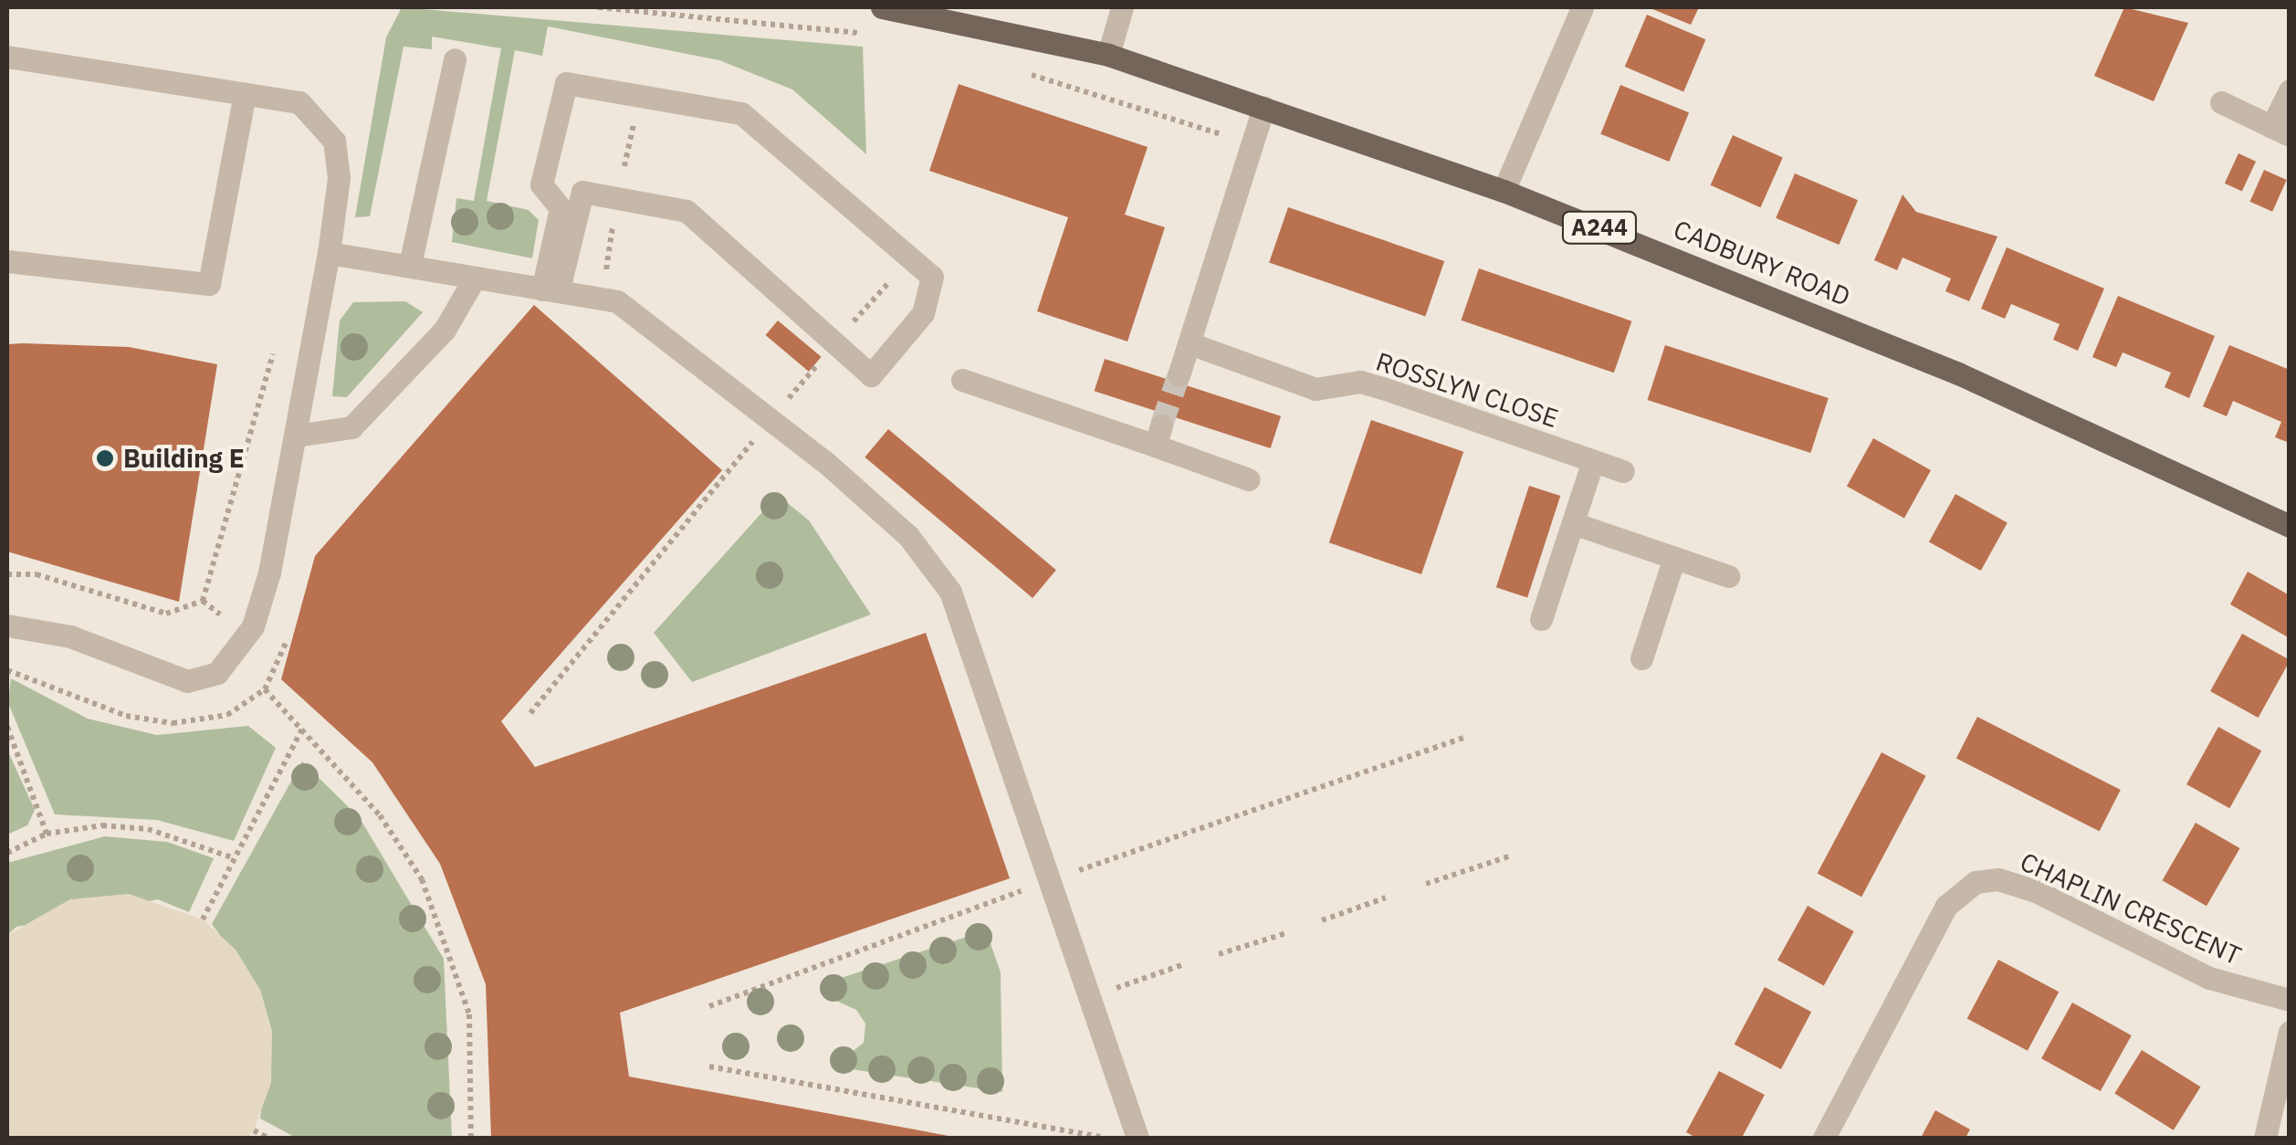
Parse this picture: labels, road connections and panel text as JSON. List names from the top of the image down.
{
  "streets": {
    "main road": ["A244", "CADBURY ROAD"],
    "street": ["ROSSLYN CLOSE", "CHAPLIN CRESCENT"]
  },
  "places": ["Building E"]
}
